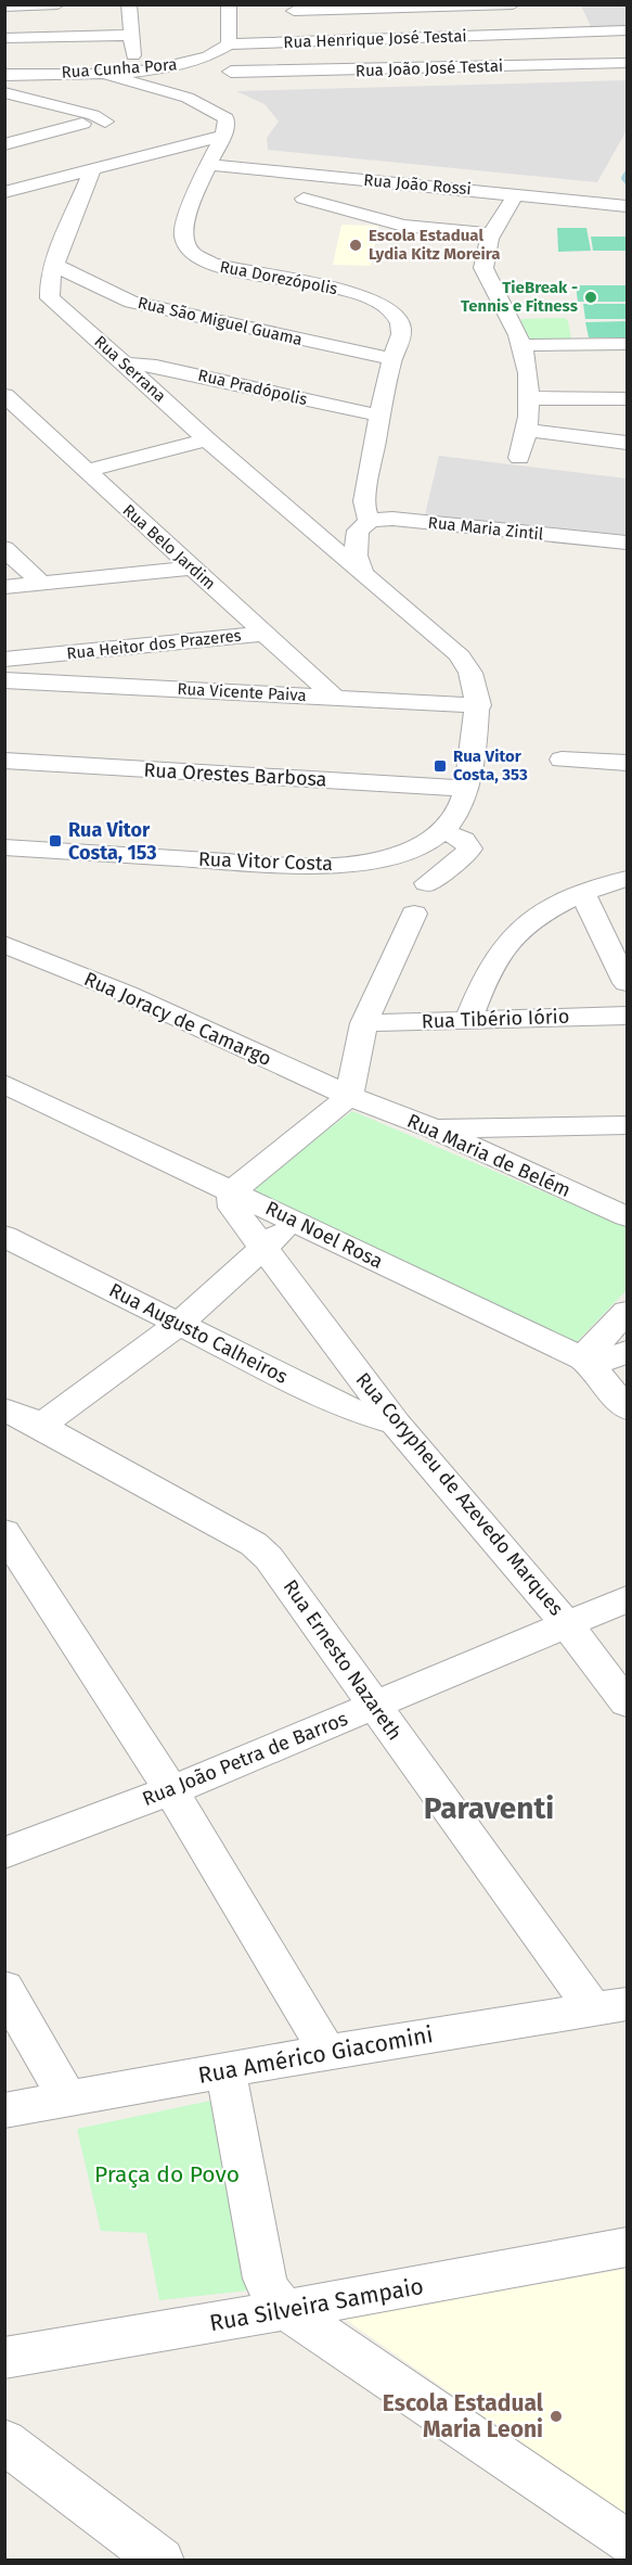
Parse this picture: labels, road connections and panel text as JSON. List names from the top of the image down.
{
  "streets": {
    "street": [
      "Rua Henrique José Testai",
      "Rua Cunha Pora",
      "Rua João José Testai",
      "Rua João Rossi",
      "Rua Dorezópolis",
      "Rua São Miguel Guama",
      "Rua Serrana",
      "Rua Pradópolis",
      "Rua Maria Zintil",
      "Rua Belo Jardim",
      "Rua Heitor dos Prazeres",
      "Rua Vicente Paiva",
      "Rua Orestes Barbosa",
      "Rua Vitor Costa",
      "Rua Joracy de Camargo",
      "Rua Tibério Iório",
      "Rua Maria de Belém",
      "Rua Noel Rosa",
      "Rua Augusto Calheiros",
      "Rua Corypheu de Azevedo Marques",
      "Rua Ernesto Nazareth",
      "Rua João Petra de Barros",
      "Rua Américo Giacomini",
      "Rua Silveira Sampaio"
    ]
  },
  "crossings": [
    ["Rua Henrique José Testai", "Rua Cunha Pora"],
    ["Rua João Rossi", "Rua Dorezópolis"],
    ["Rua Dorezópolis", "Rua São Miguel Guama"],
    ["Rua Dorezópolis", "Rua Serrana"],
    ["Rua Dorezópolis", "Rua Pradópolis"],
    ["Rua Dorezópolis", "Rua Maria Zintil"],
    ["Rua São Miguel Guama", "Rua Serrana"],
    ["Rua Serrana", "Rua Pradópolis"],
    ["Rua Serrana", "Rua Maria Zintil"],
    ["Rua Serrana", "Rua Vitor Costa"],
    ["Rua Belo Jardim", "Rua Heitor dos Prazeres"],
    ["Rua Belo Jardim", "Rua Vicente Paiva"],
    ["Rua Heitor dos Prazeres", "Rua Vicente Paiva"],
    ["Rua Vicente Paiva", "Rua Vitor Costa"],
    ["Rua Orestes Barbosa", "Rua Vitor Costa"],
    ["Rua Joracy de Camargo", "Rua Maria de Belém"],
    ["Rua Noel Rosa", "Rua Corypheu de Azevedo Marques"],
    ["Rua Augusto Calheiros", "Rua Corypheu de Azevedo Marques"],
    ["Rua Corypheu de Azevedo Marques", "Rua João Petra de Barros"],
    ["Rua Ernesto Nazareth", "Rua João Petra de Barros"],
    ["Rua Ernesto Nazareth", "Rua Américo Giacomini"]
  ],
  "districts": ["Paraventi"],
  "parks": ["Praça do Povo"],
  "places": {
    "other": ["Escola Estadual Lydia Kitz Moreira", "TieBreak - Tennis e Fitness", "Escola Estadual Maria Leoni"],
    "transit": ["Rua Vitor Costa, 353", "Rua Vitor Costa, 153"]
  }
}
